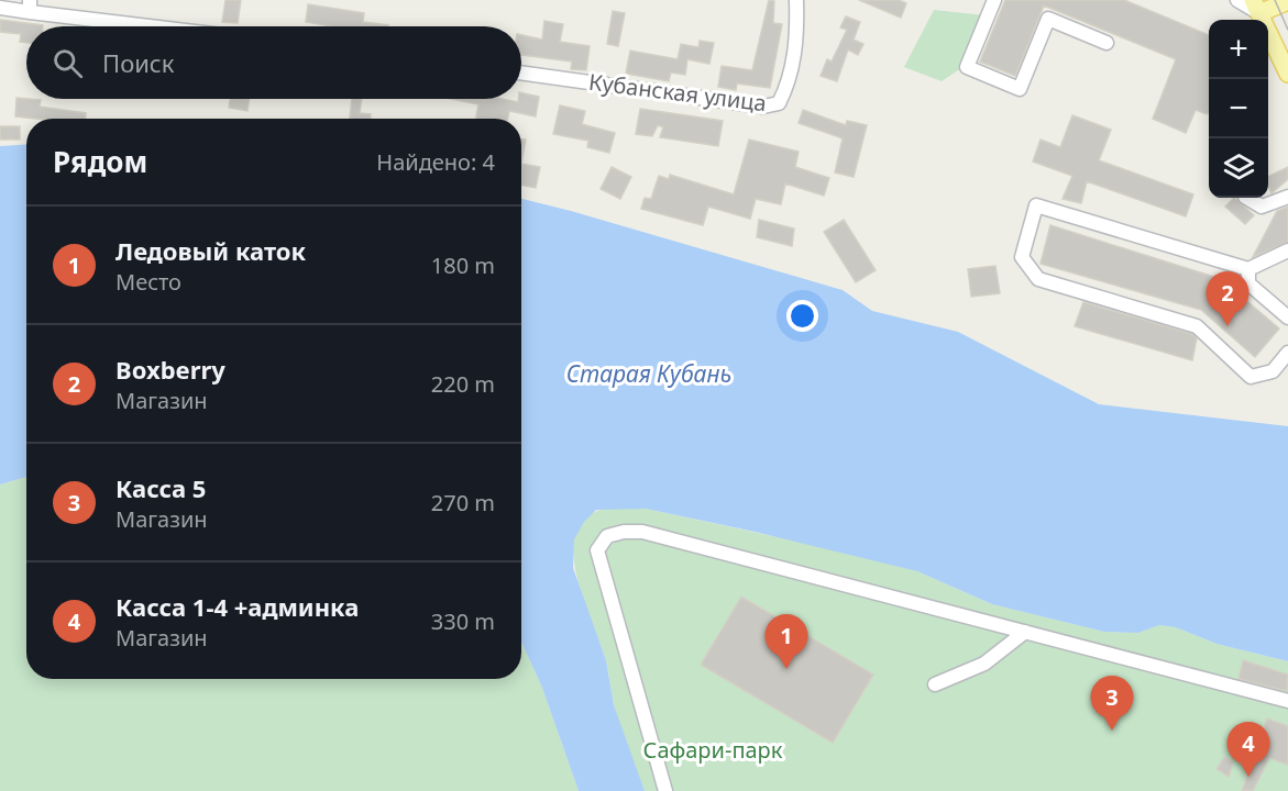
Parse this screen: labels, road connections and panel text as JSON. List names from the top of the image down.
{
  "streets": {
    "street": ["Кубанская улица"]
  },
  "water": ["Старая Кубань"],
  "parks": ["Сафари-парк"],
  "page": {
    "map_buttons": ["+", "−"],
    "search": "Поиск",
    "heading": ["Рядом", "Найдено: 4"],
    "list": [
      {
        "mark": "1",
        "name": "Ледовый каток",
        "note": "Место",
        "value": "180 m"
      },
      {
        "mark": "2",
        "name": "Boxberry",
        "note": "Магазин",
        "value": "220 m"
      },
      {
        "mark": "3",
        "name": "Касса 5",
        "note": "Магазин",
        "value": "270 m"
      },
      {
        "mark": "4",
        "name": "Касса 1-4 +админка",
        "note": "Магазин",
        "value": "330 m"
      }
    ],
    "pins": [
      "2",
      "1",
      "3",
      "4"
    ]
  }
}
